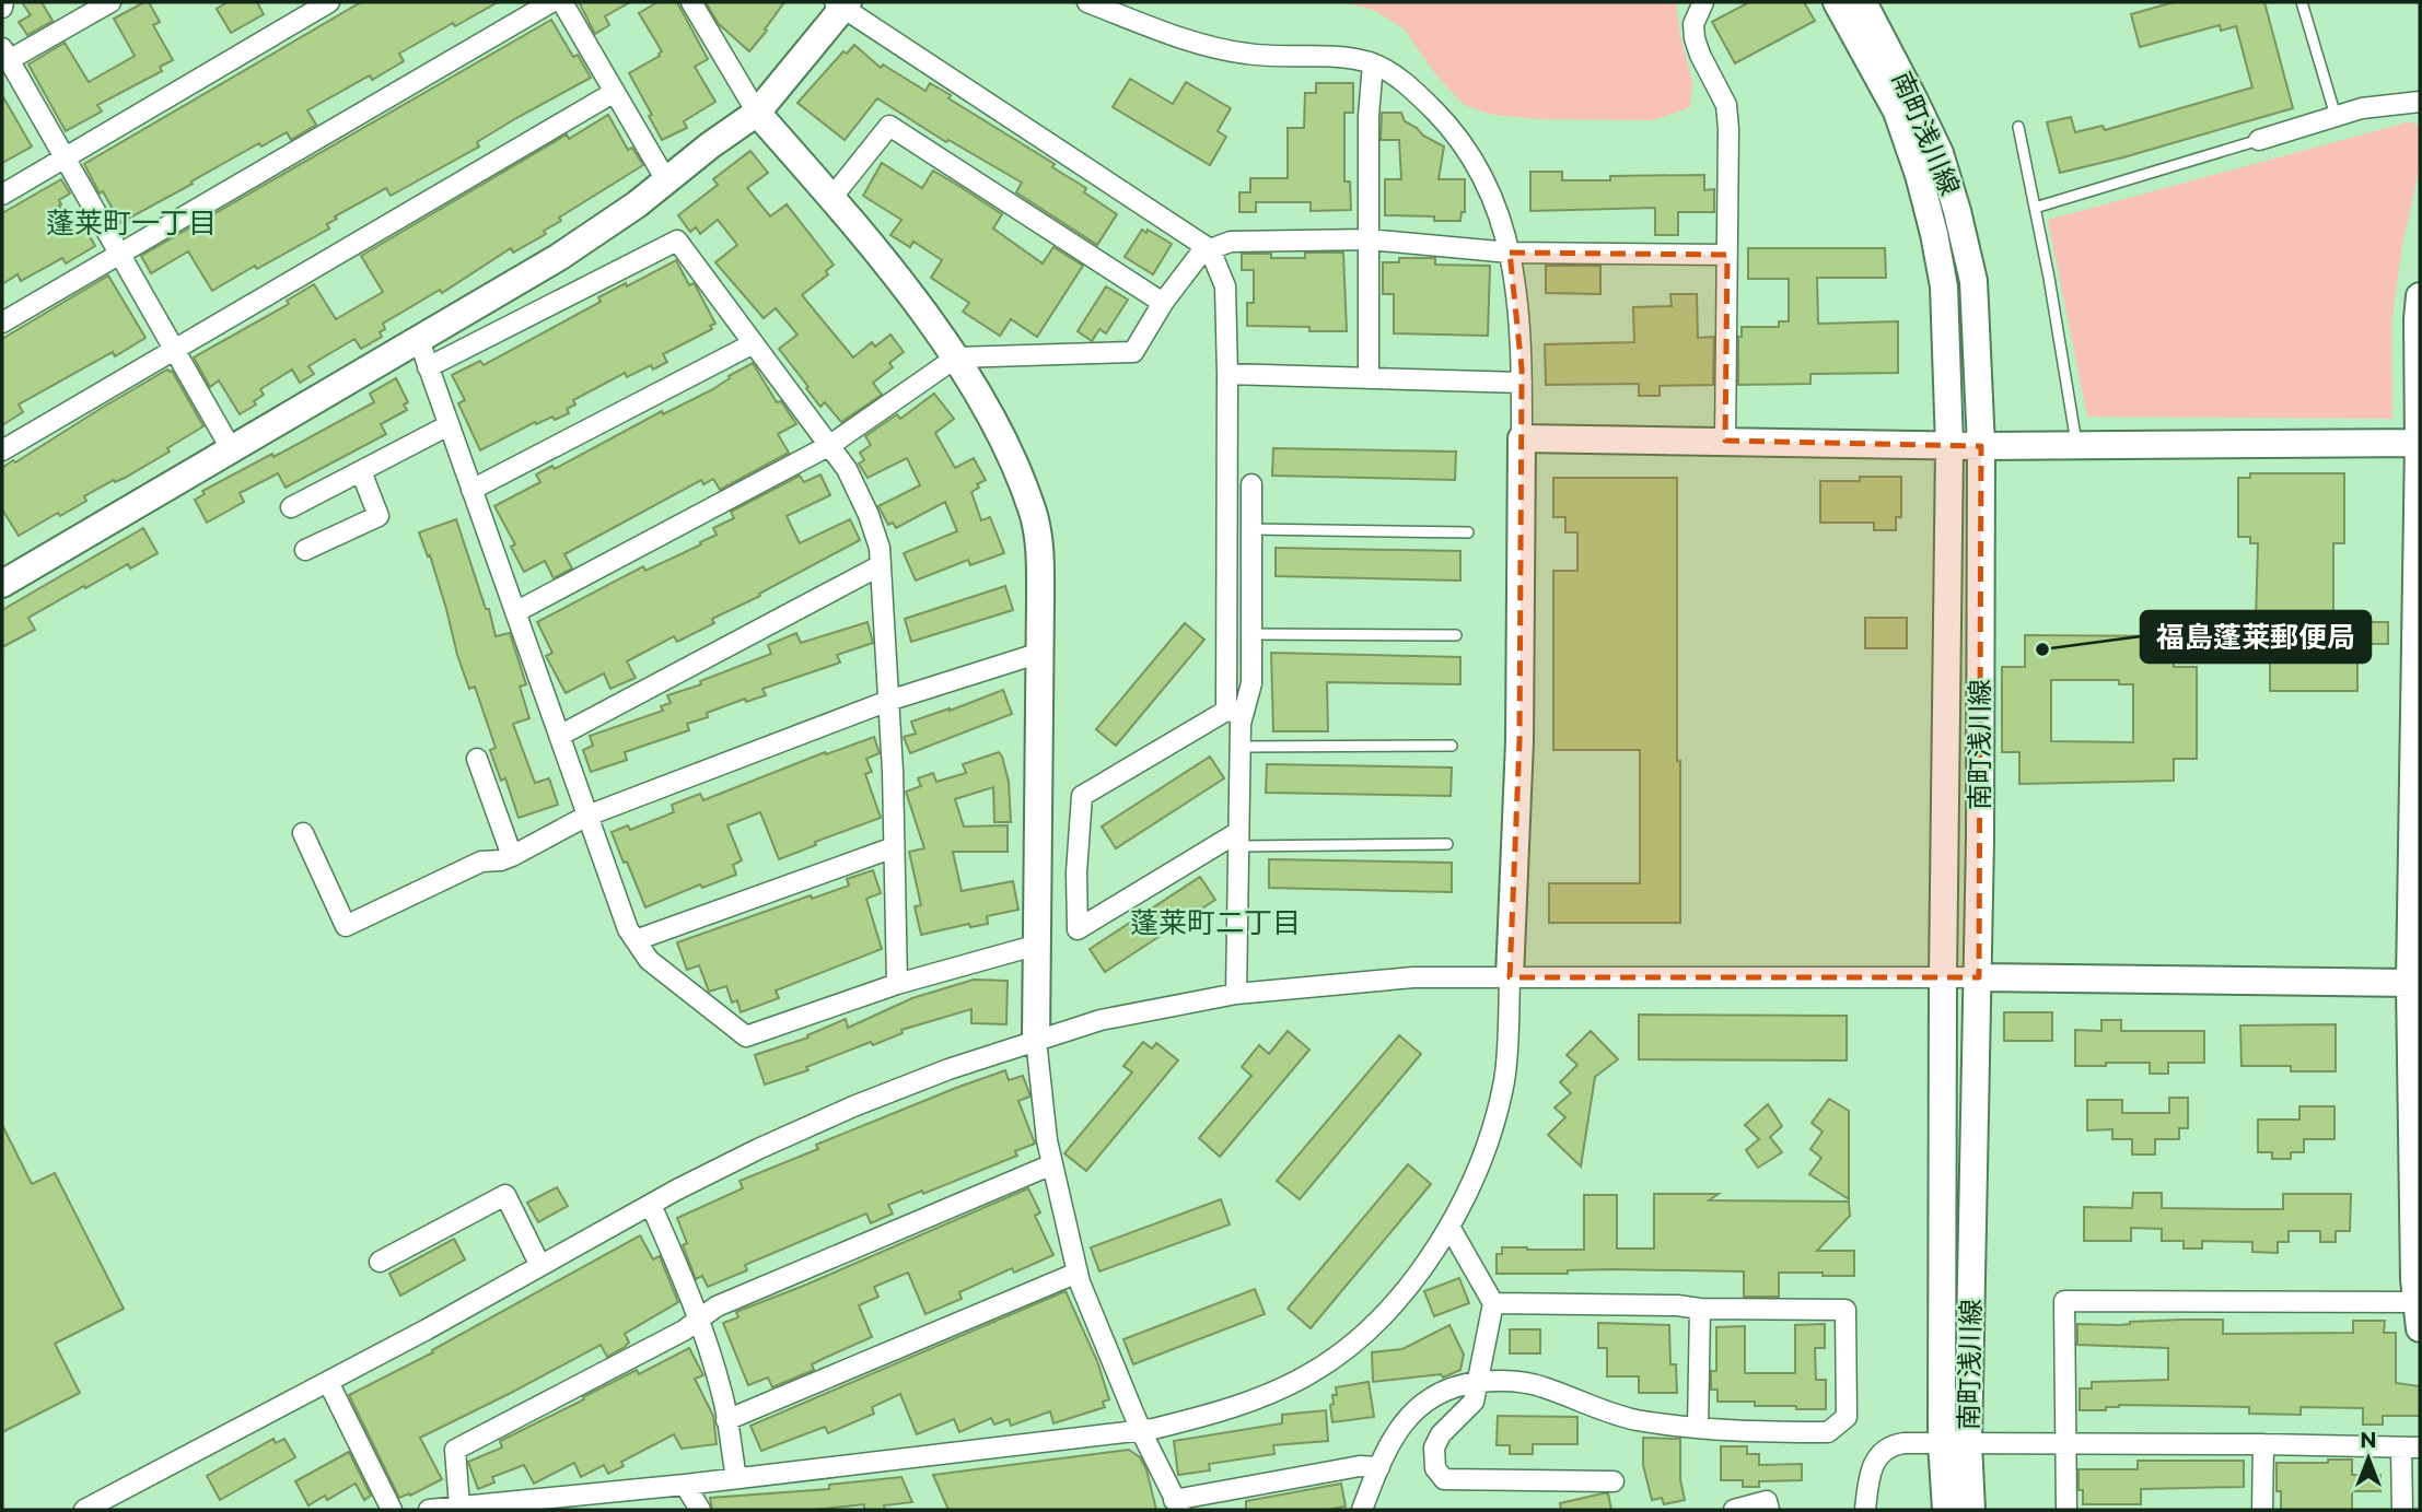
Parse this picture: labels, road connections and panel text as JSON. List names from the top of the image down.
{
  "streets": {
    "street": ["南町浅川線"]
  },
  "districts": ["蓬莱町一丁目", "蓬莱町二丁目"],
  "places": ["福島蓬莱郵便局"],
  "north": "top"
}
